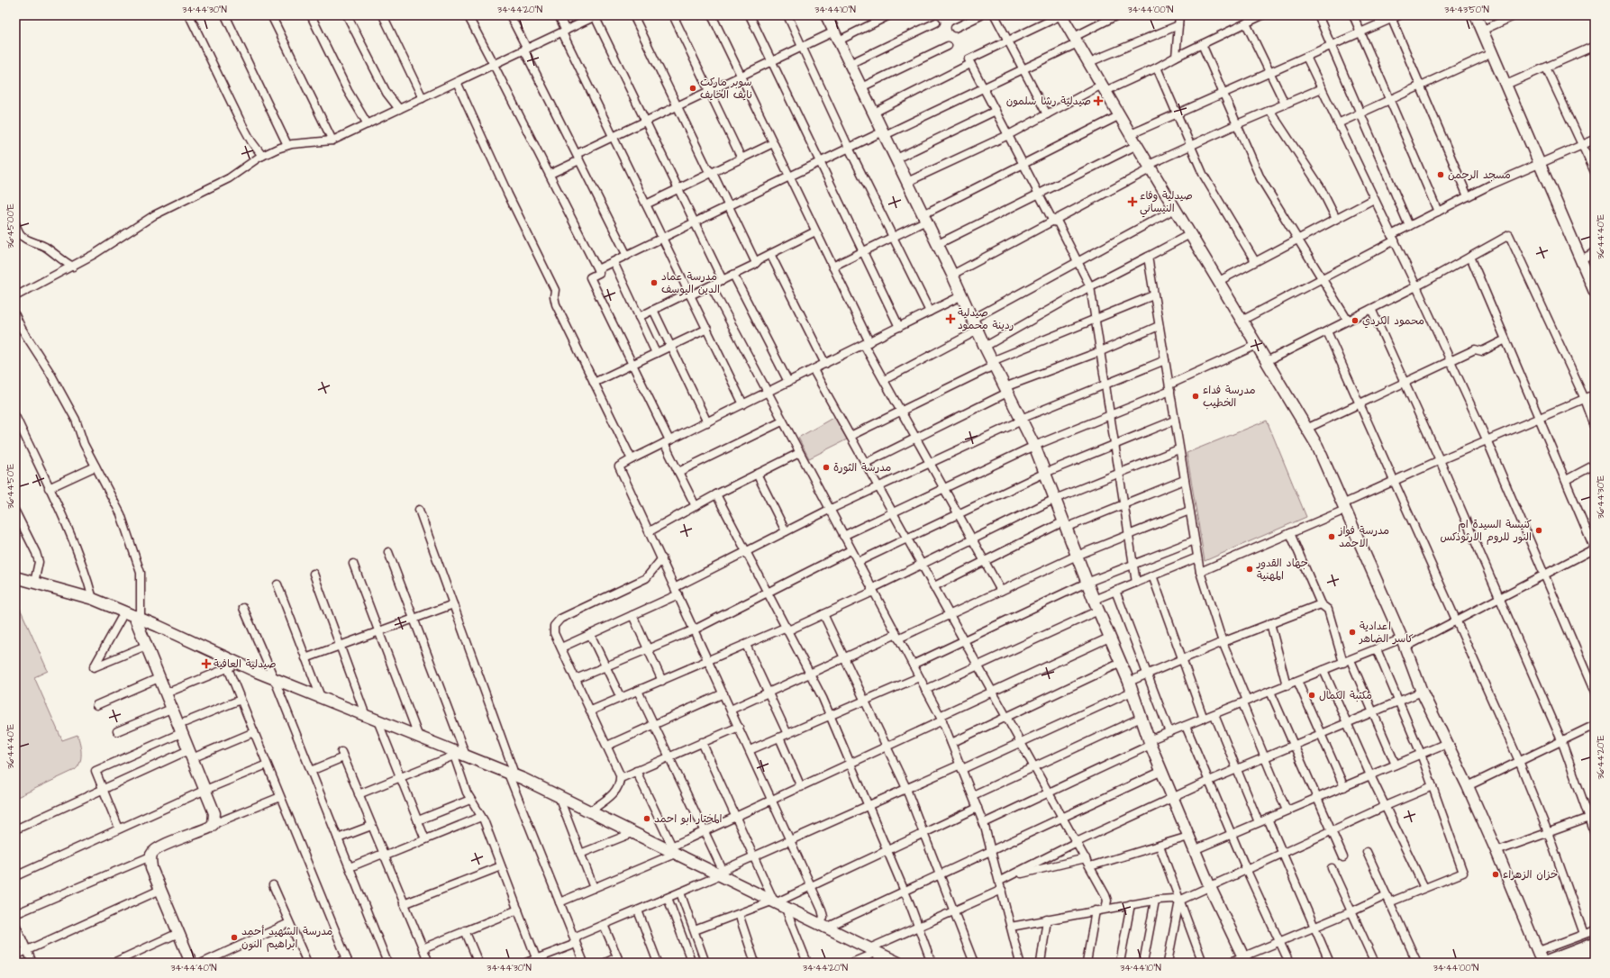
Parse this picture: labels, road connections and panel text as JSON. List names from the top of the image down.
{
  "places": {
    "other": [
      "سوبر ماركت نايف الخايف",
      "مسجد الرحمن",
      "مدرسة عماد الدين اليوسف",
      "محمود الكردي",
      "مدرسة فداء الخطيب",
      "مدرسة الثورة",
      "كنيسة السيدة ام النور للروم الارثوذكس",
      "مدرسة فواز الاحمد",
      "جهاد القدور المهنية",
      "اعدادية كاسر الضاهر",
      "مكتبة الكمال",
      "المختار ابو احمد",
      "خزان الزهراء",
      "مدرسة الشهيد أحمد ابراهيم النون"
    ],
    "health": [
      "صيدلية رشا سلمون",
      "صيدلية وفاء النيساني",
      "صيدلية ردينة محمود",
      "صيدلية العافية"
    ]
  },
  "coordinates": [
    "34°44'30\"N",
    "34°44'20\"N",
    "34°44'10\"N",
    "34°44'00\"N",
    "34°43'50\"N",
    "36°45'00\"E",
    "36°44'40\"E",
    "36°44'50\"E",
    "36°44'30\"E",
    "36°44'20\"E",
    "34°44'40\"N"
  ]
}
